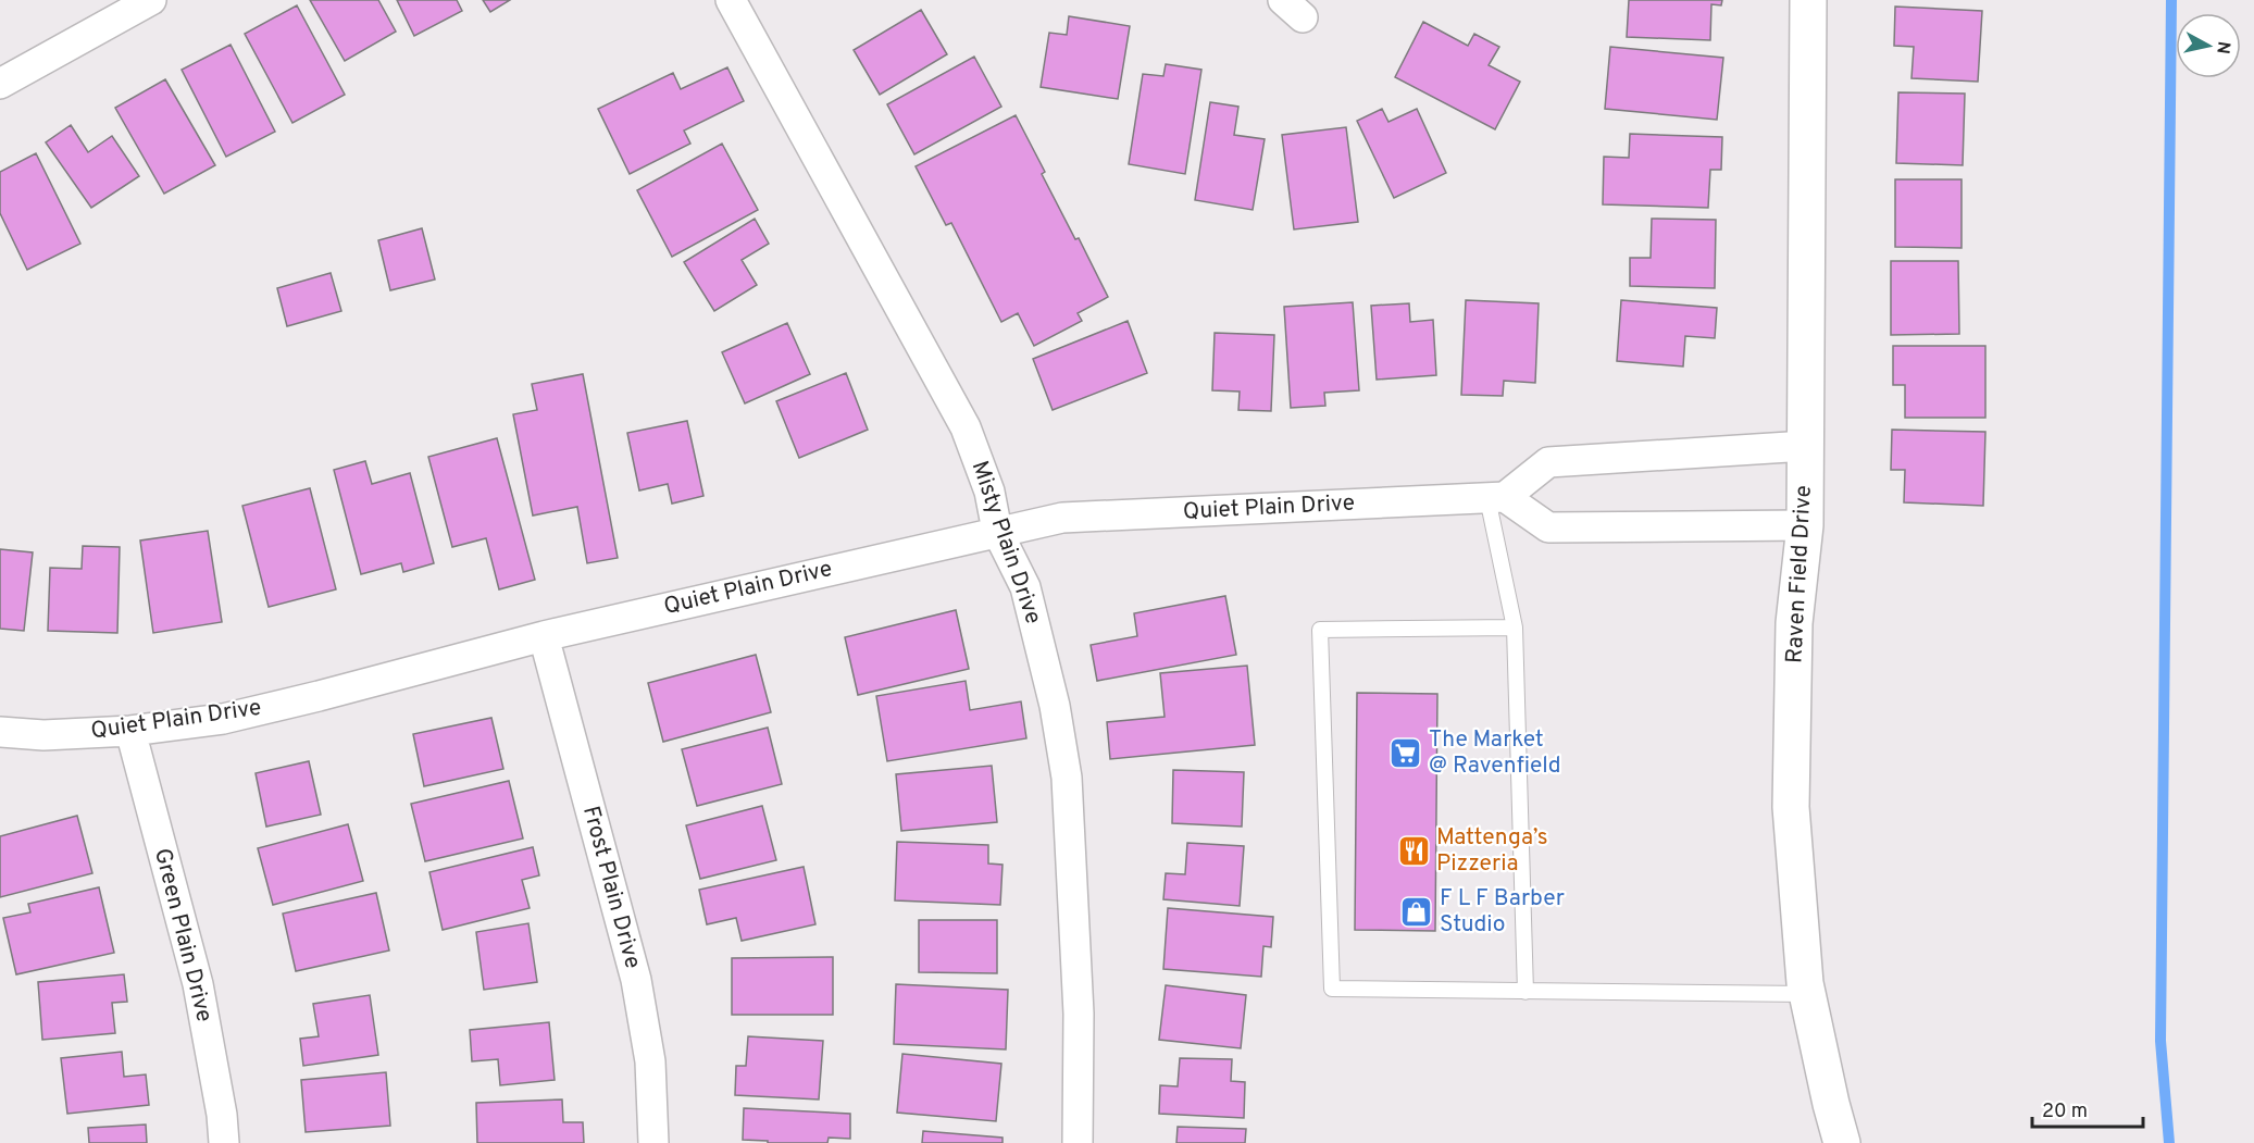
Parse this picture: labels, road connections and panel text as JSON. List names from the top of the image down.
{
  "streets": {
    "street": [
      "Quiet Plain Drive",
      "Misty Plain Drive",
      "Raven Field Drive",
      "Frost Plain Drive",
      "Green Plain Drive"
    ]
  },
  "crossings": [
    ["Quiet Plain Drive", "Misty Plain Drive"],
    ["Quiet Plain Drive", "Frost Plain Drive"],
    ["Quiet Plain Drive", "Green Plain Drive"]
  ],
  "places": {
    "supermarket": ["The Market @ Ravenfield"],
    "restaurant": ["Mattenga’s Pizzeria"],
    "shop": ["F L F Barber Studio"]
  },
  "scale_bar": "20 m",
  "north": "right"
}
